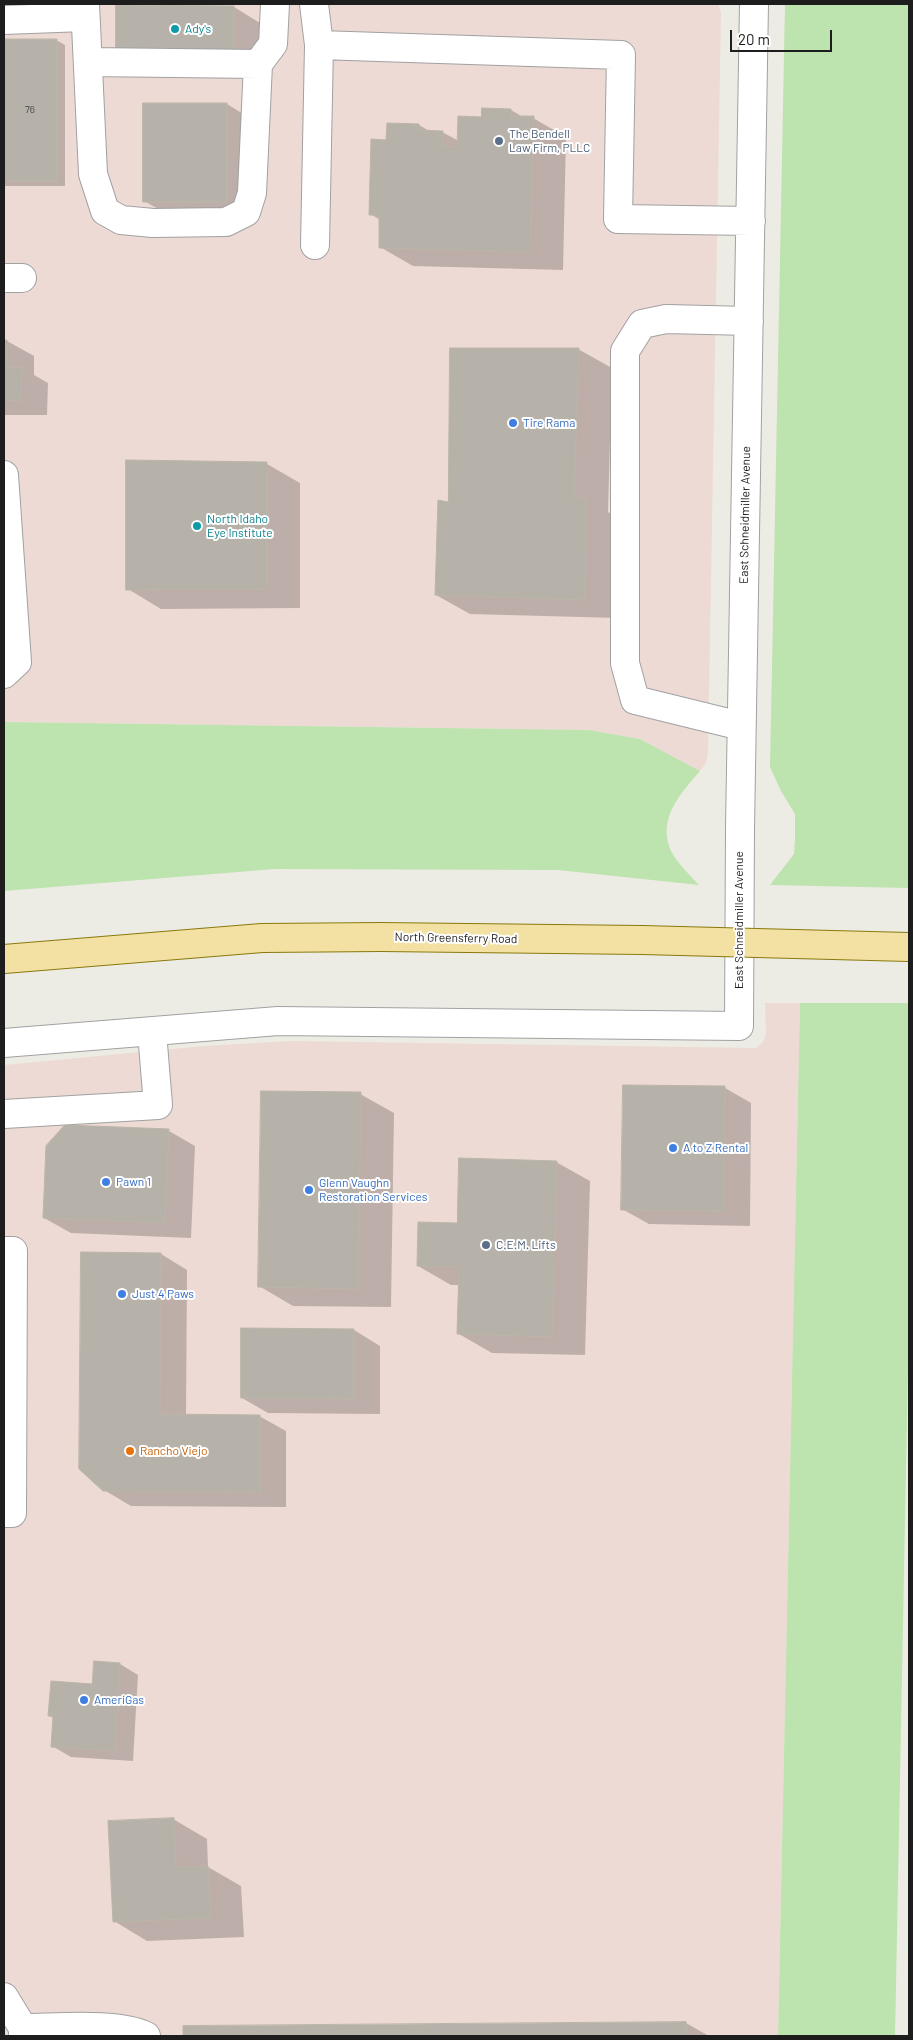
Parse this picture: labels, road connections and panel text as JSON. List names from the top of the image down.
{
  "streets": {
    "main road": ["North Greensferry Road"],
    "street": ["East Schneidmiller Avenue"]
  },
  "places": [
    "Ady's",
    "The Bendell Law Firm, PLLC",
    "Tire Rama",
    "North Idaho Eye Institute",
    "A to Z Rental",
    "Pawn 1",
    "Glenn Vaughn Restoration Services",
    "C.E.M. Lifts",
    "Just 4 Paws",
    "Rancho Viejo",
    "AmeriGas"
  ],
  "house_numbers": ["76"],
  "scale_bar": "20 m"
}
